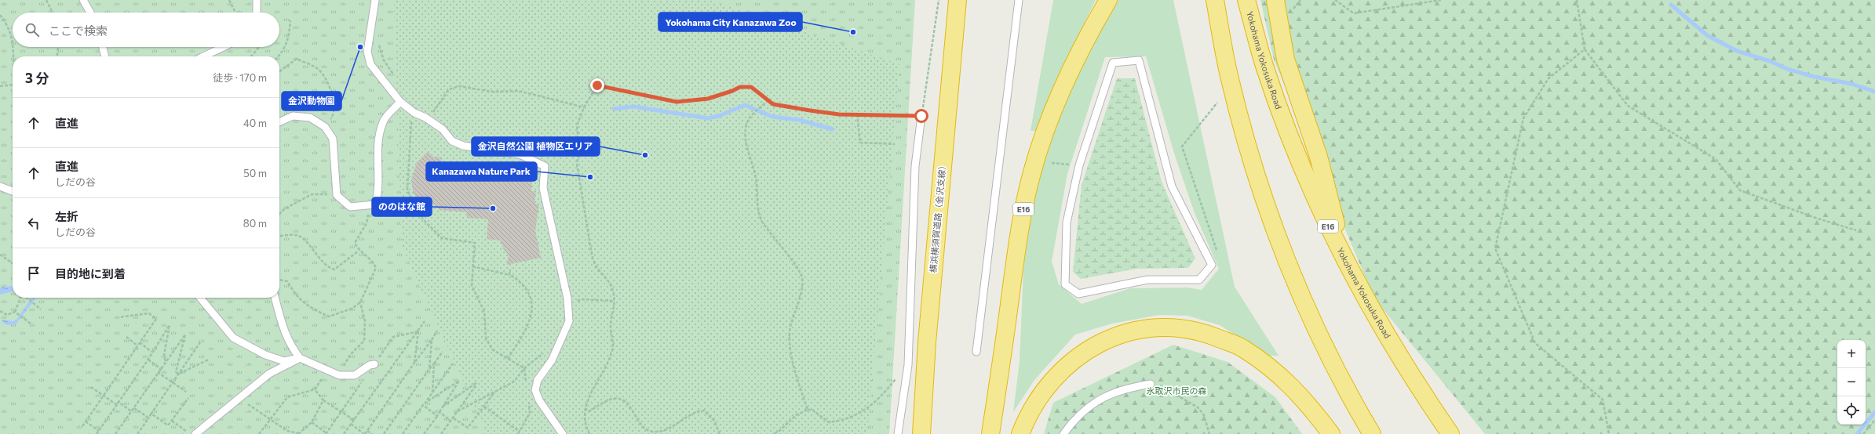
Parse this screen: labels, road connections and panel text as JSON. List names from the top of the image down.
{
  "streets": {
    "highway": ["Yokohama Yokosuka Road", "E16", "横浜横須賀道路（金沢支線）"]
  },
  "crossings": [
    ["Yokohama Yokosuka Road", "E16"]
  ],
  "parks": ["氷取沢市民の森"],
  "places": [
    "Yokohama City Kanazawa Zoo",
    "金沢動物園",
    "金沢自然公園 植物区エリア",
    "Kanazawa Nature Park",
    "ののはな館"
  ],
  "page": {
    "search": "ここで検索",
    "heading": ["3 分", "徒歩 · 170 m"],
    "list": [
      ["直進", "40 m"],
      ["直進", "しだの谷", "50 m"],
      ["左折", "しだの谷", "80 m"],
      "目的地に到着"
    ],
    "map_buttons": ["+", "−"]
  }
}
